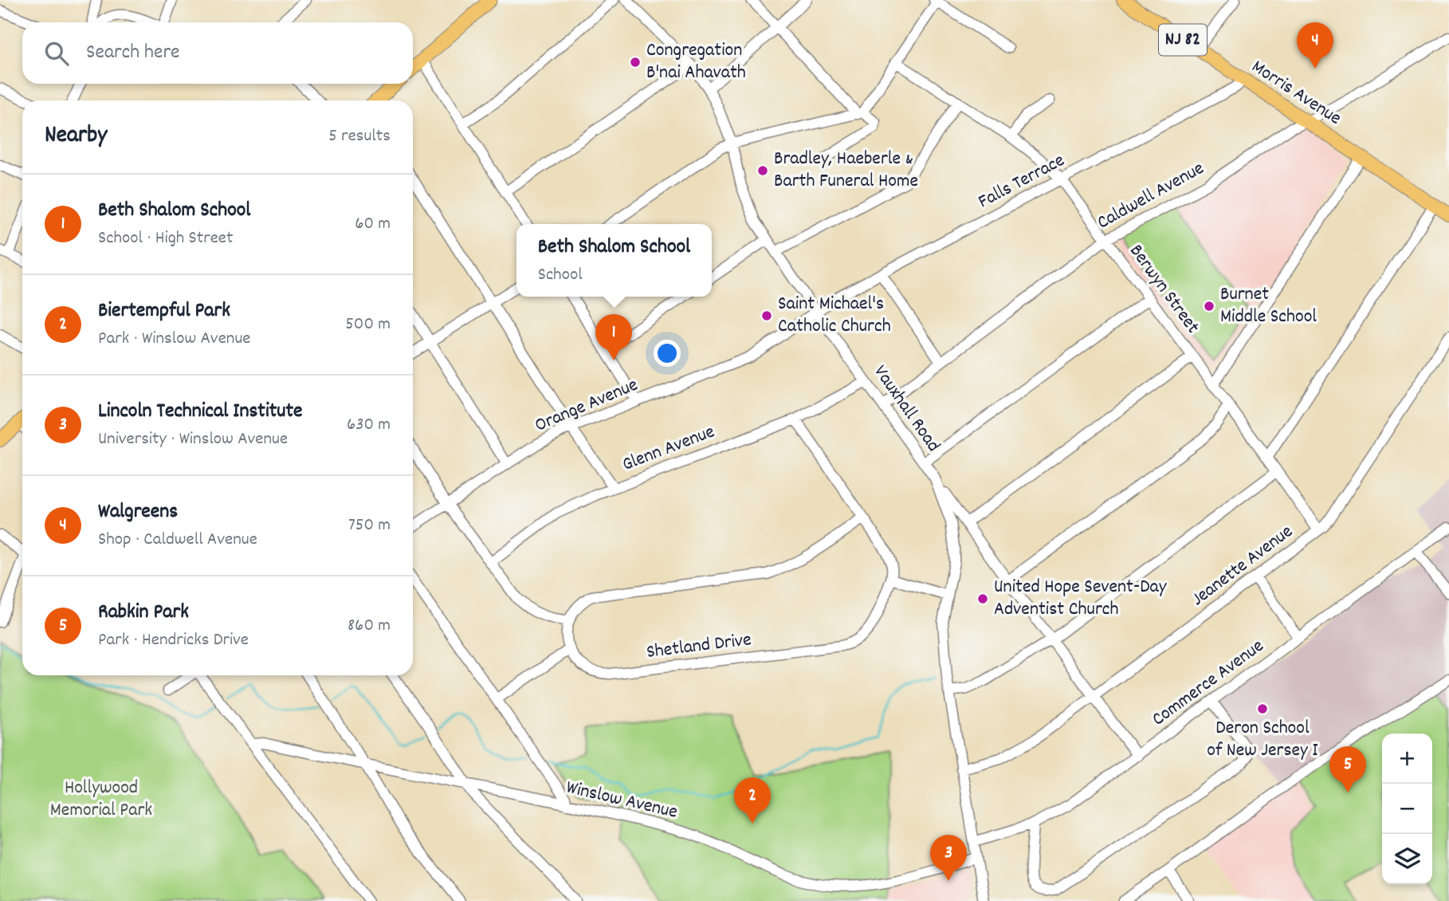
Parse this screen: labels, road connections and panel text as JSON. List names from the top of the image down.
{
  "streets": {
    "main road": ["NJ 82", "Morris Avenue"],
    "street": [
      "Falls Terrace",
      "Caldwell Avenue",
      "Berwyn Street",
      "Orange Avenue",
      "Vauxhall Road",
      "Glenn Avenue",
      "Jeanette Avenue",
      "Shetland Drive",
      "Commerce Avenue",
      "Winslow Avenue"
    ]
  },
  "crossings": [
    ["Morris Avenue", "Falls Terrace"],
    ["Morris Avenue", "Caldwell Avenue"],
    ["Falls Terrace", "Berwyn Street"],
    ["Falls Terrace", "Orange Avenue"],
    ["Falls Terrace", "Vauxhall Road"],
    ["Caldwell Avenue", "Berwyn Street"],
    ["Caldwell Avenue", "Vauxhall Road"],
    ["Berwyn Street", "Jeanette Avenue"],
    ["Orange Avenue", "Vauxhall Road"],
    ["Vauxhall Road", "Glenn Avenue"],
    ["Vauxhall Road", "Jeanette Avenue"],
    ["Vauxhall Road", "Commerce Avenue"],
    ["Vauxhall Road", "Winslow Avenue"]
  ],
  "parks": ["Hollywood Memorial Park"],
  "places": [
    "Congregation B'nai Ahavath",
    "Bradley, Haeberle & Barth Funeral Home",
    "Burnet Middle School",
    "Saint Michael's Catholic Church",
    "United Hope Sevent-Day Adventist Church",
    "Deron School of New Jersey I"
  ],
  "page": {
    "pins": [
      "4",
      "1",
      "5",
      "2",
      "3"
    ],
    "search": "Search here",
    "heading": ["Nearby", "5 results"],
    "list": [
      {
        "mark": "1",
        "name": "Beth Shalom School",
        "note": "School · High Street",
        "value": "60 m"
      },
      {
        "mark": "2",
        "name": "Biertempful Park",
        "note": "Park · Winslow Avenue",
        "value": "500 m"
      },
      {
        "mark": "3",
        "name": "Lincoln Technical Institute",
        "note": "University · Winslow Avenue",
        "value": "630 m"
      },
      {
        "mark": "4",
        "name": "Walgreens",
        "note": "Shop · Caldwell Avenue",
        "value": "750 m"
      },
      {
        "mark": "5",
        "name": "Rabkin Park",
        "note": "Park · Hendricks Drive",
        "value": "860 m"
      }
    ],
    "popup": ["Beth Shalom School", "School"],
    "map_buttons": ["+", "−"]
  }
}
